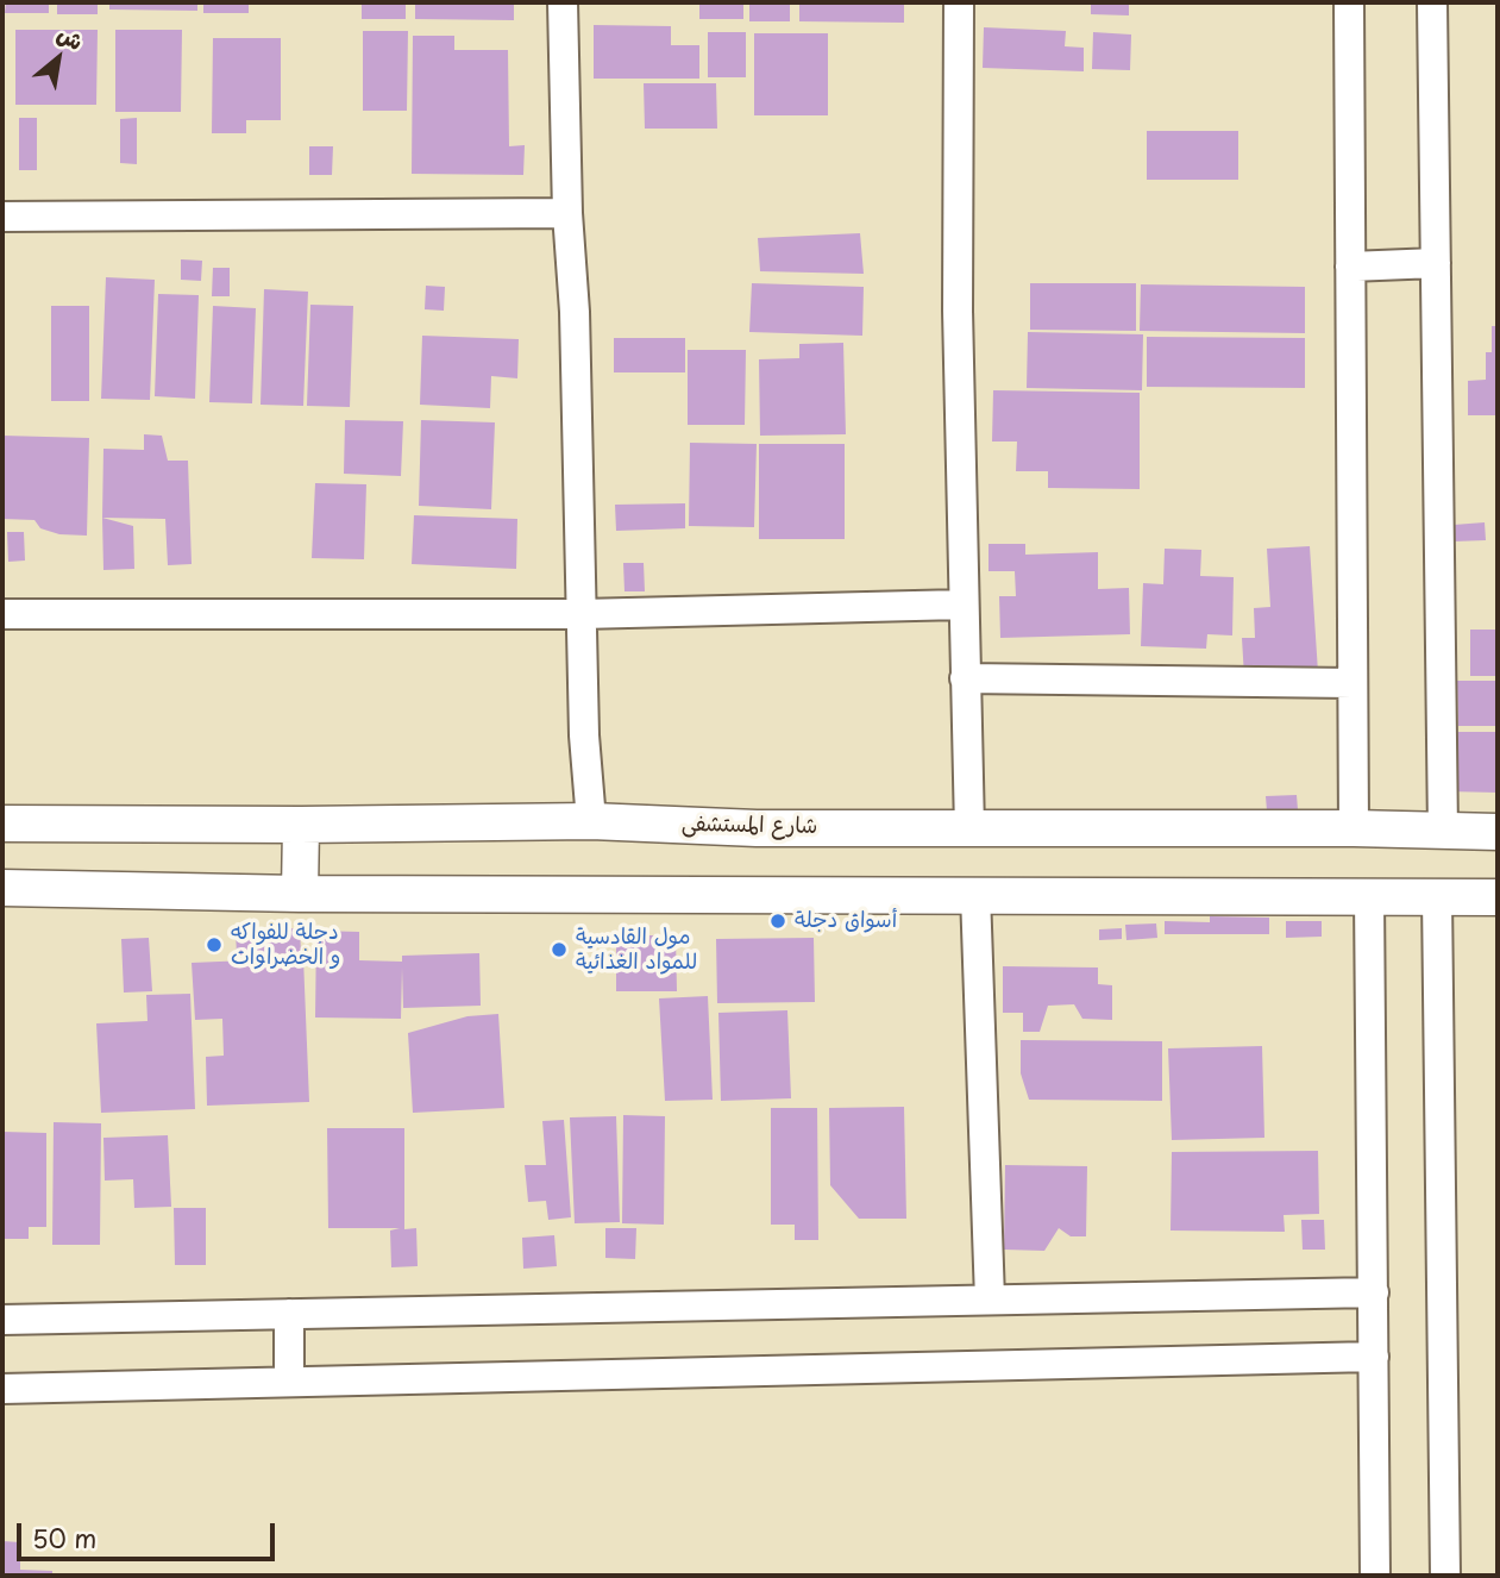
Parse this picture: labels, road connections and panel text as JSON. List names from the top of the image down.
{
  "streets": {
    "street": ["شارع المستشفى"]
  },
  "places": ["أسواق دجلة", "دجلة للفواكه و الخضراوات", "مول القادسية للمواد الغذائية"],
  "scale_bar": "50 m",
  "north": "top right"
}
